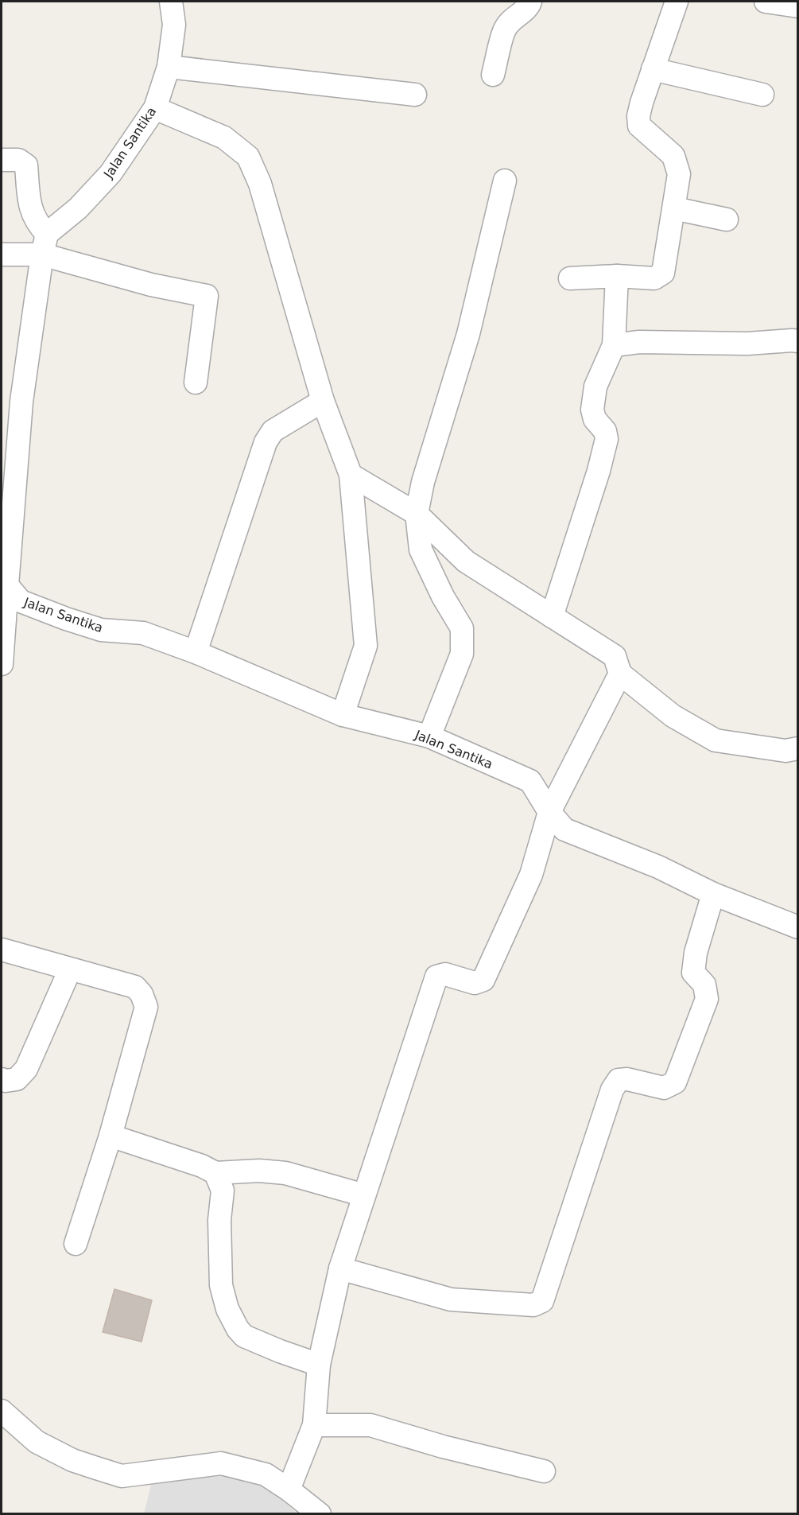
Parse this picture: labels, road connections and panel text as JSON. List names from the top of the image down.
{
  "streets": {
    "street": ["Jalan Santika"]
  }
}
